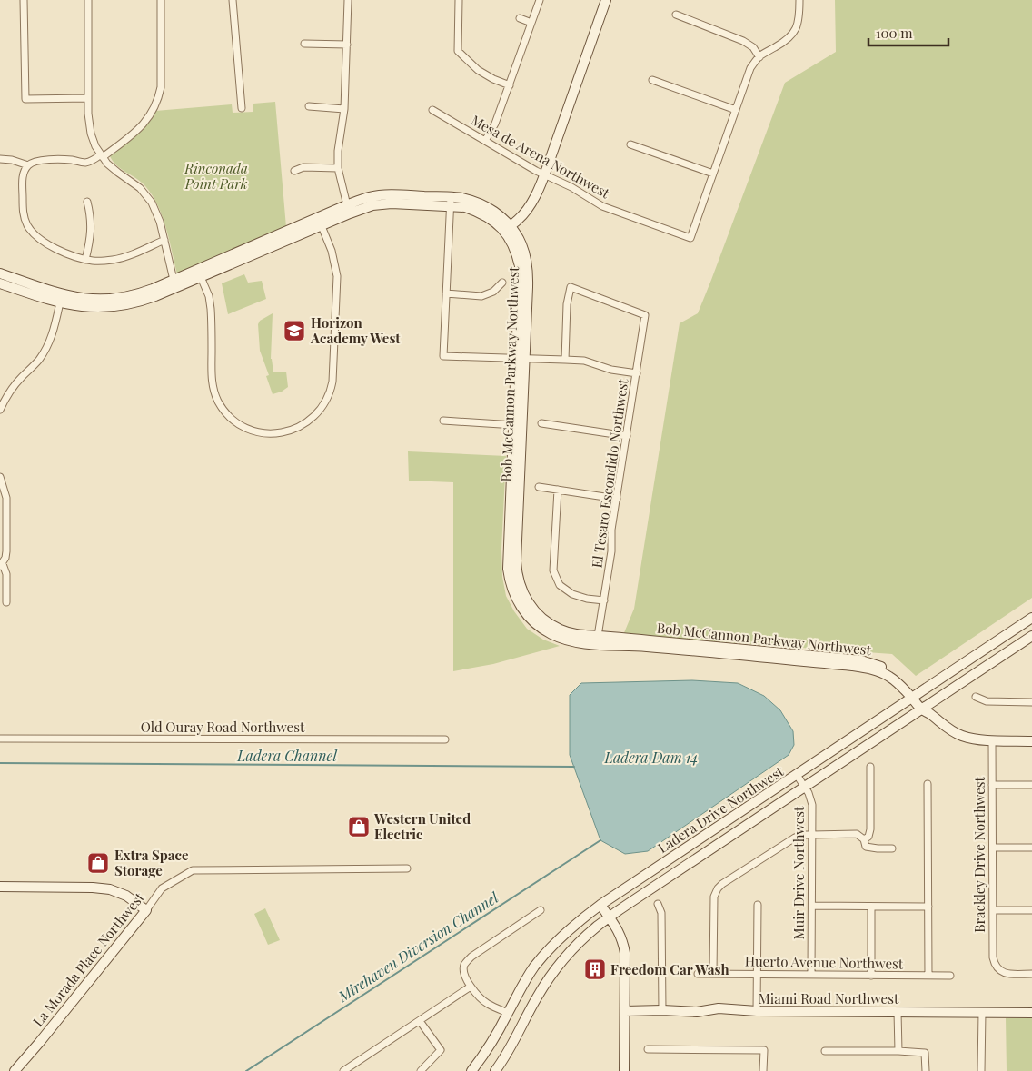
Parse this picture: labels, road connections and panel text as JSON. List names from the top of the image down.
{
  "streets": {
    "street": [
      "Mesa de Arena Northwest",
      "Bob McCannon Parkway Northwest",
      "El Tesaro Escondido Northwest",
      "Old Ouray Road Northwest",
      "Ladera Drive Northwest",
      "Brackley Drive Northwest",
      "Muir Drive Northwest",
      "La Morada Place Northwest",
      "Huerto Avenue Northwest",
      "Miami Road Northwest"
    ]
  },
  "crossings": [
    ["Bob McCannon Parkway Northwest", "El Tesaro Escondido Northwest"],
    ["Bob McCannon Parkway Northwest", "Ladera Drive Northwest"],
    ["Ladera Drive Northwest", "Muir Drive Northwest"],
    ["Muir Drive Northwest", "Huerto Avenue Northwest"]
  ],
  "water": ["Ladera Channel", "Ladera Dam 14", "Mirehaven Diversion Channel"],
  "parks": ["Rinconada Point Park"],
  "places": {
    "school or university": ["Horizon Academy West"],
    "shop": ["Western United Electric", "Extra Space Storage"],
    "building": ["Freedom Car Wash"]
  },
  "scale_bar": "100 m"
}
